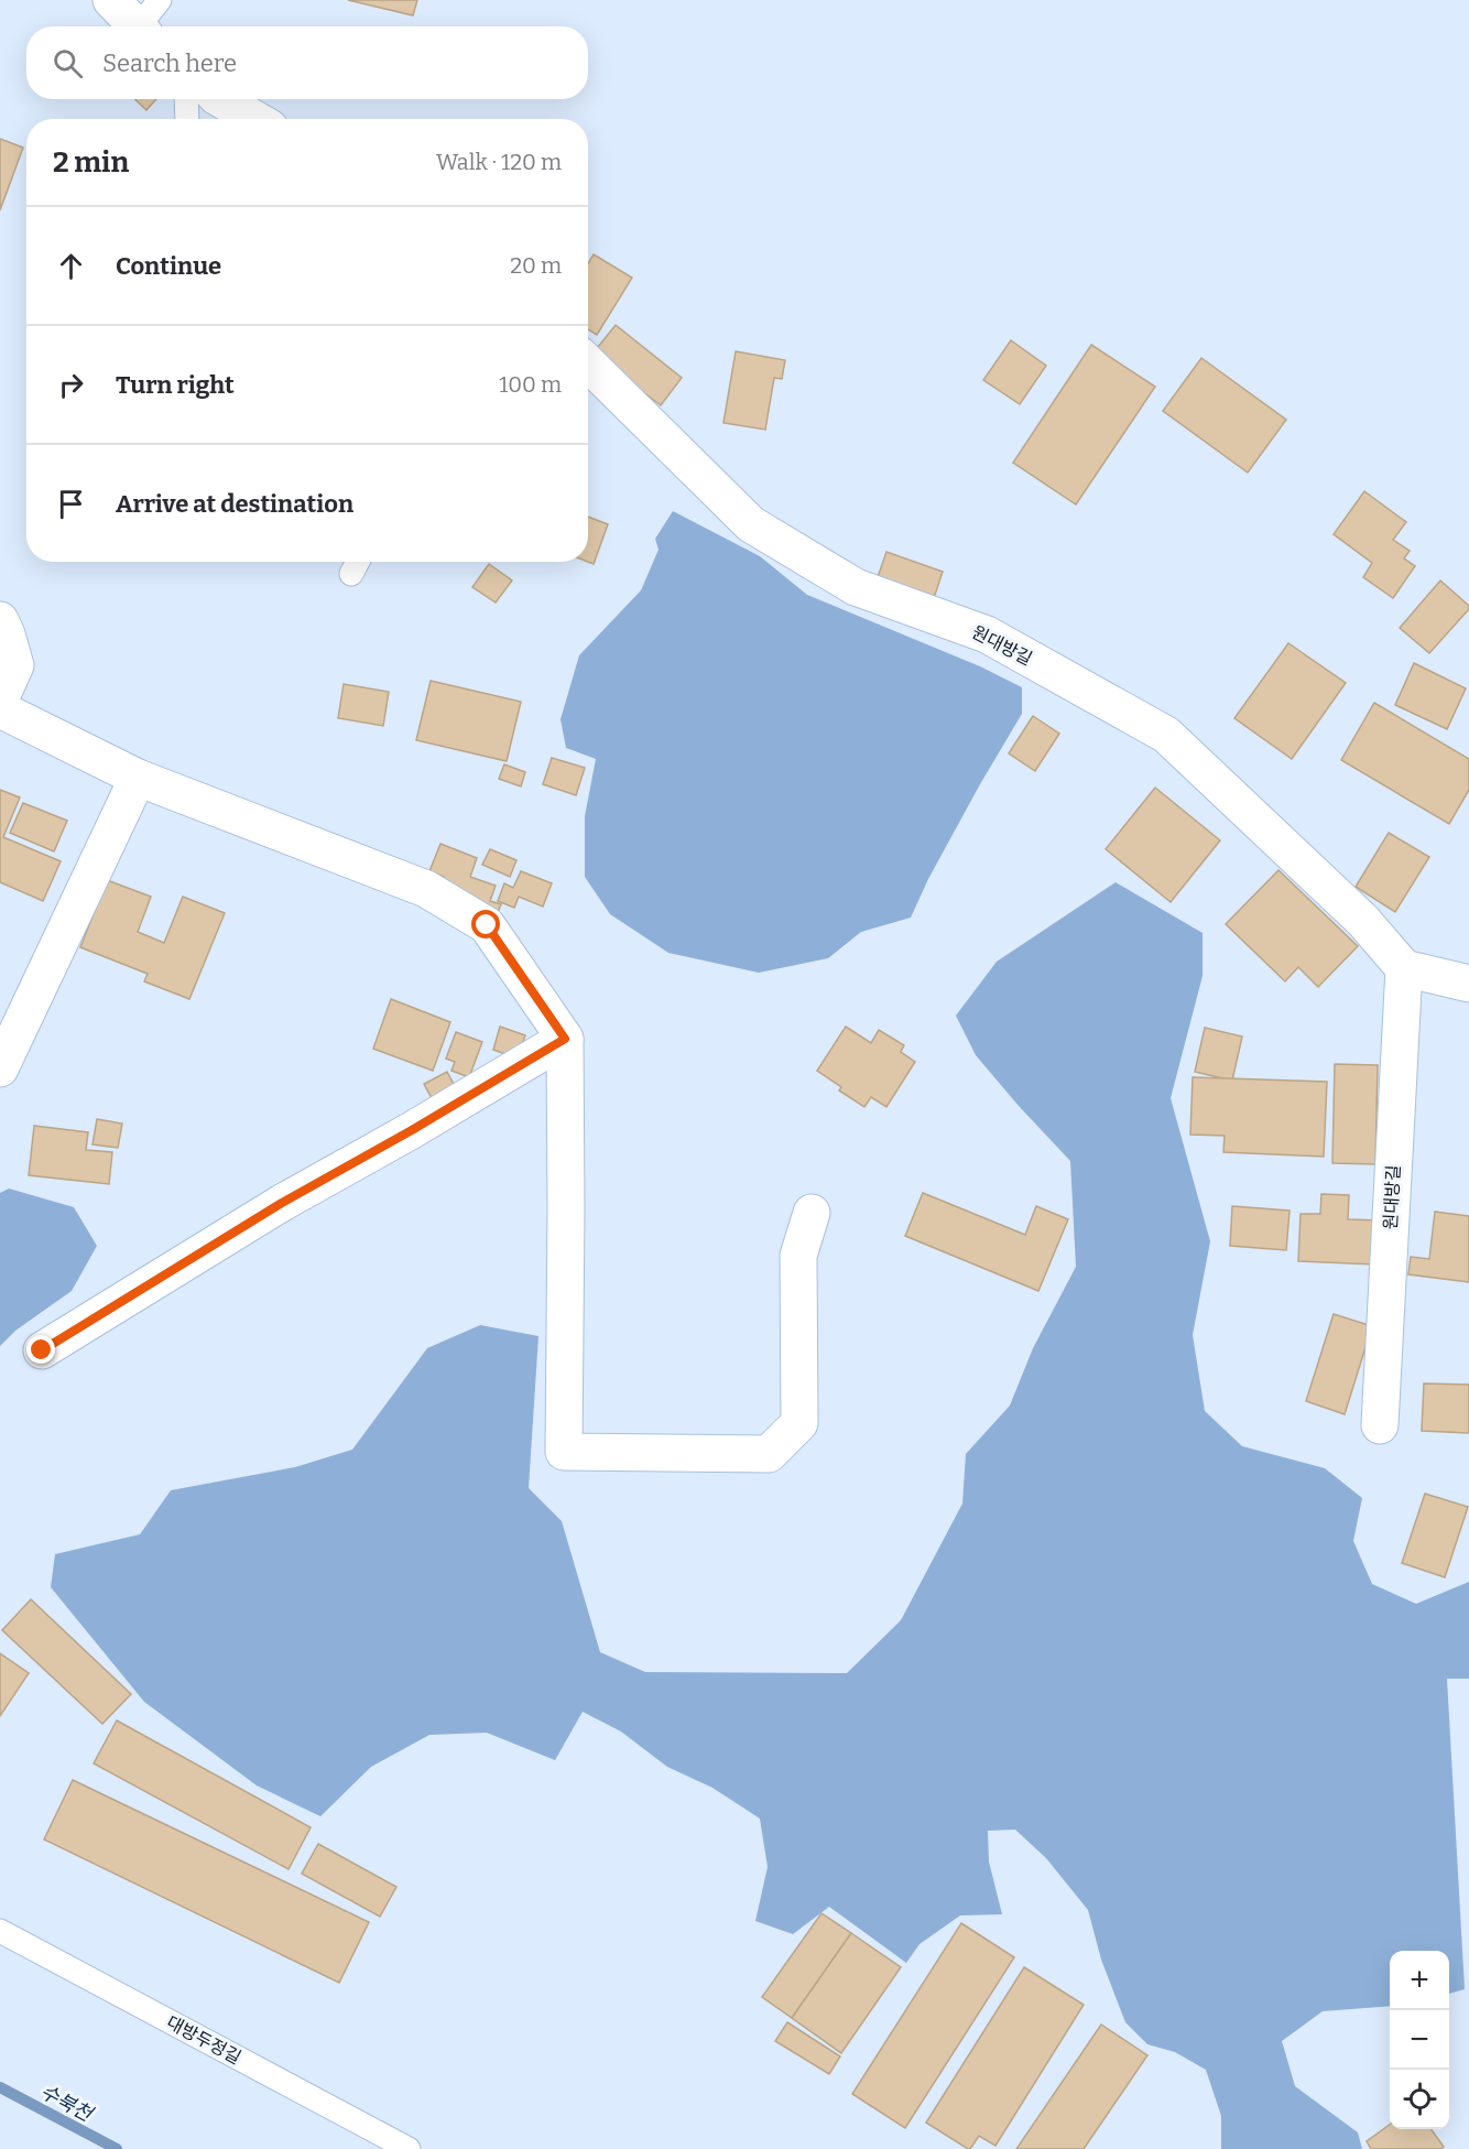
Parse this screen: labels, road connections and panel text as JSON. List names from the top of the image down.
{
  "streets": {
    "street": ["원대방길"],
    "lane": ["대방두정길"]
  },
  "water": ["수북천"],
  "page": {
    "search": "Search here",
    "heading": ["2 min", "Walk · 120 m"],
    "list": [
      ["Continue", "20 m"],
      ["Turn right", "100 m"],
      "Arrive at destination"
    ],
    "map_buttons": ["+", "−"]
  }
}
